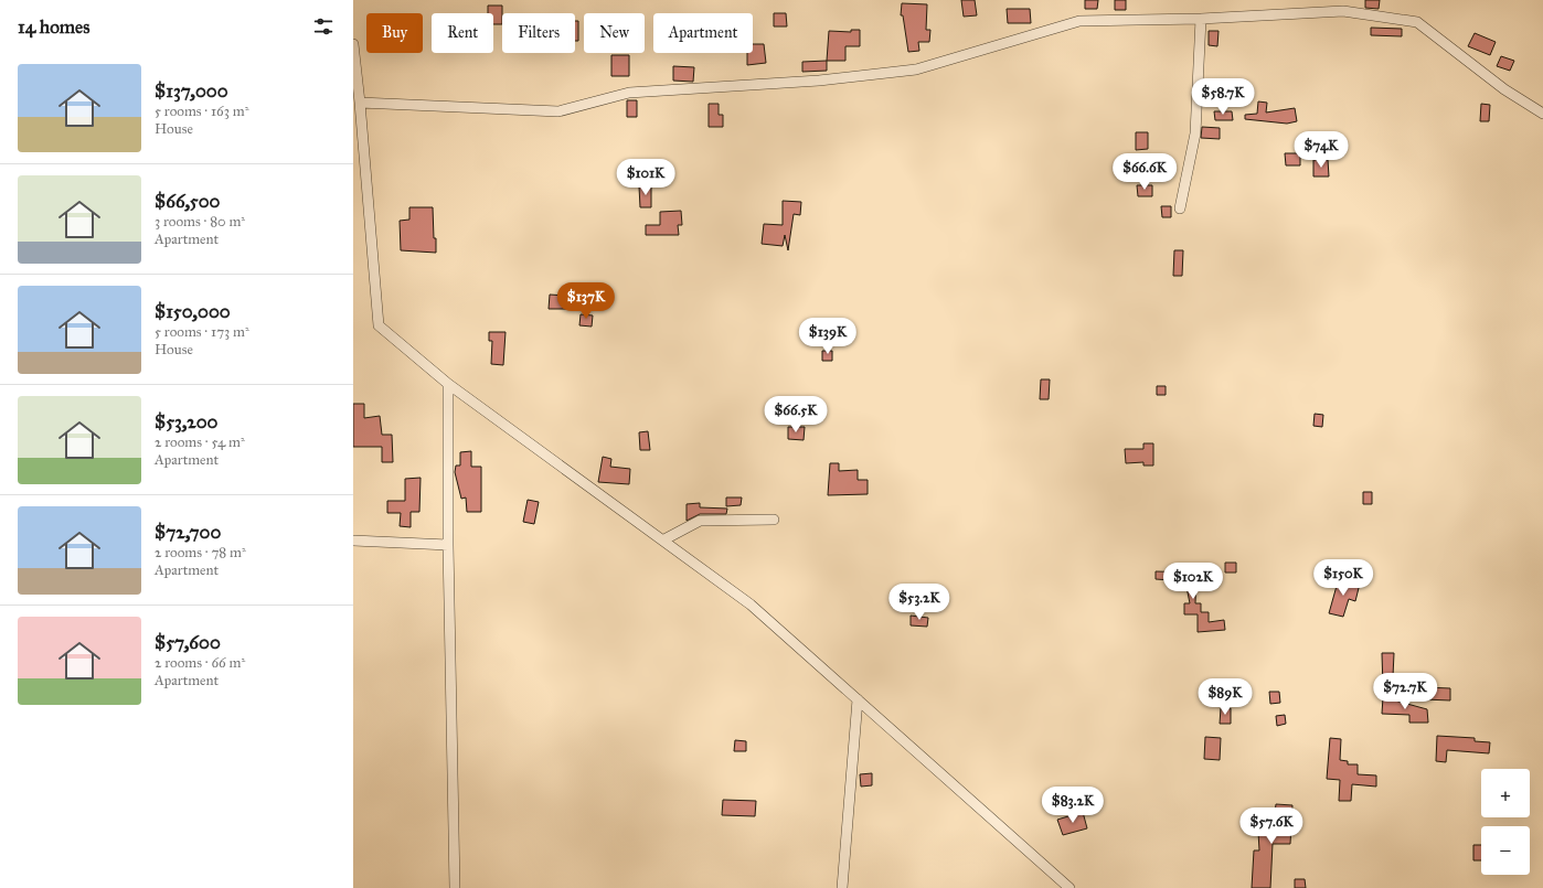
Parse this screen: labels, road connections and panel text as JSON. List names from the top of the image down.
{
  "page": {
    "heading": "14 homes",
    "chip": [
      "Buy",
      "Rent",
      "Filters",
      "New",
      "Apartment"
    ],
    "list": [
      {
        "name": "$137,000",
        "note": "5 rooms · 163 m² · House"
      },
      {
        "name": "$66,500",
        "note": "3 rooms · 80 m² · Apartment"
      },
      {
        "name": "$150,000",
        "note": "5 rooms · 173 m² · House"
      },
      {
        "name": "$53,200",
        "note": "2 rooms · 54 m² · Apartment"
      },
      {
        "name": "$72,700",
        "note": "2 rooms · 78 m² · Apartment"
      },
      {
        "name": "$57,600",
        "note": "2 rooms · 66 m² · Apartment"
      }
    ],
    "price": [
      "$58.7K",
      "$74K",
      "$66.6K",
      "$101K",
      "$137K",
      "$139K",
      "$66.5K",
      "$150K",
      "$102K",
      "$53.2K",
      "$72.7K",
      "$89K",
      "$83.2K",
      "$57.6K"
    ],
    "map_buttons": ["+", "−"]
  }
}
